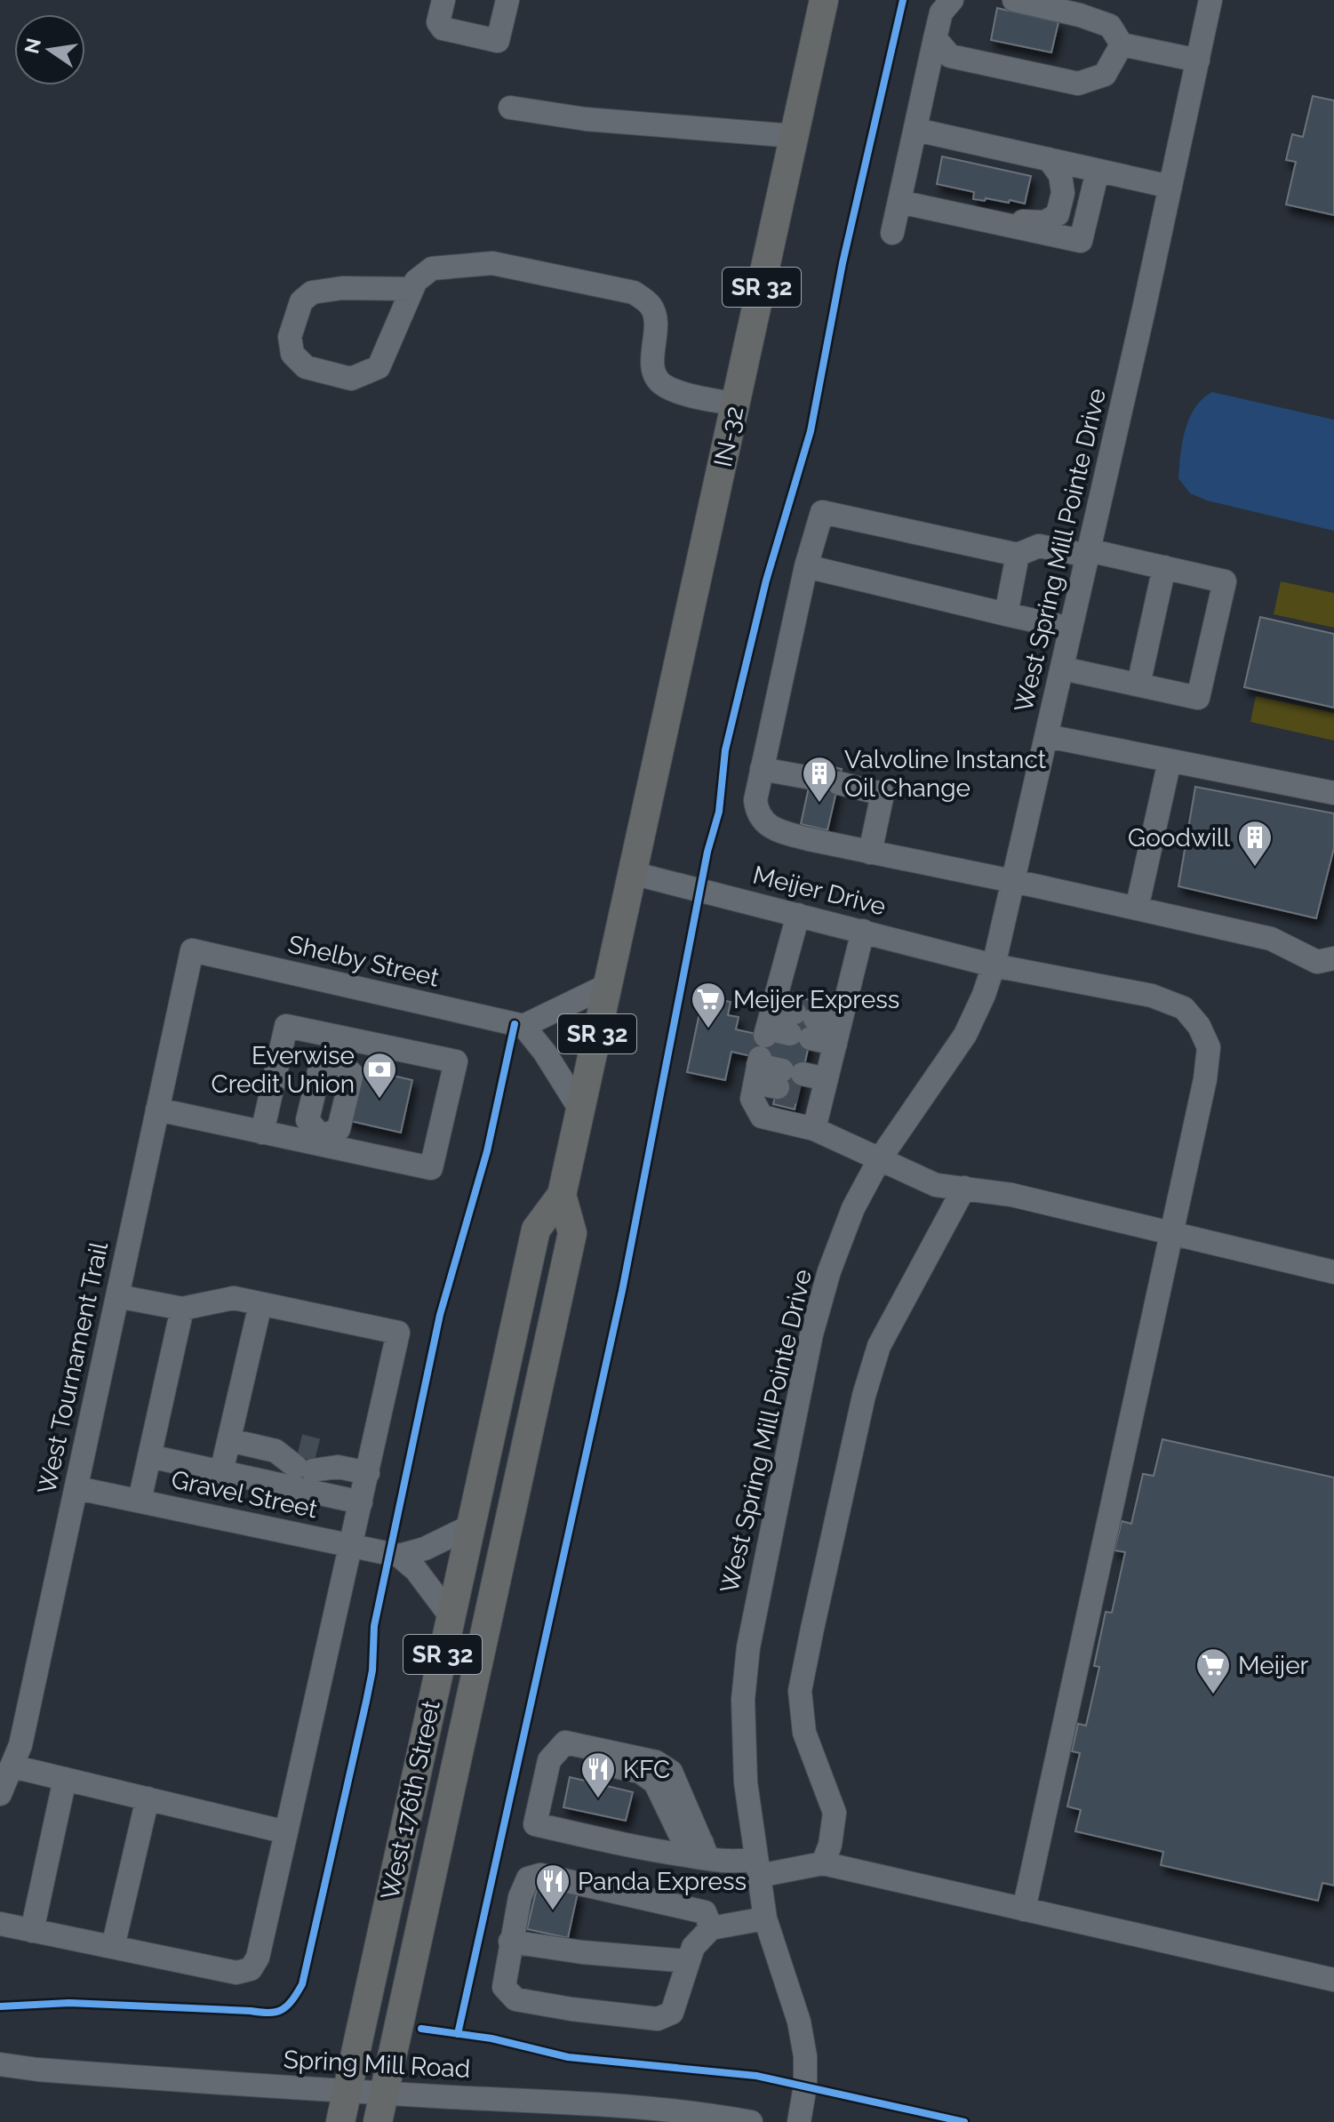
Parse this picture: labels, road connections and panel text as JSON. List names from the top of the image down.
{
  "streets": {
    "main road": ["SR 32", "IN-32", "West 176th Street"],
    "street": [
      "West Spring Mill Pointe Drive",
      "Meijer Drive",
      "Shelby Street",
      "West Tournament Trail",
      "Gravel Street",
      "Spring Mill Road"
    ]
  },
  "crossings": [
    ["IN-32", "Meijer Drive"],
    ["IN-32", "West 176th Street"],
    ["West Spring Mill Pointe Drive", "Meijer Drive"],
    ["Meijer Drive", "West 176th Street"],
    ["Shelby Street", "West Tournament Trail"],
    ["West Tournament Trail", "Gravel Street"],
    ["Gravel Street", "West 176th Street"],
    ["West 176th Street", "Spring Mill Road"]
  ],
  "places": {
    "building": ["Valvoline Instanct Oil Change", "Goodwill"],
    "supermarket": ["Meijer Express", "Meijer"],
    "bank": ["Everwise Credit Union"],
    "restaurant": ["KFC", "Panda Express"]
  },
  "north": "left"
}
